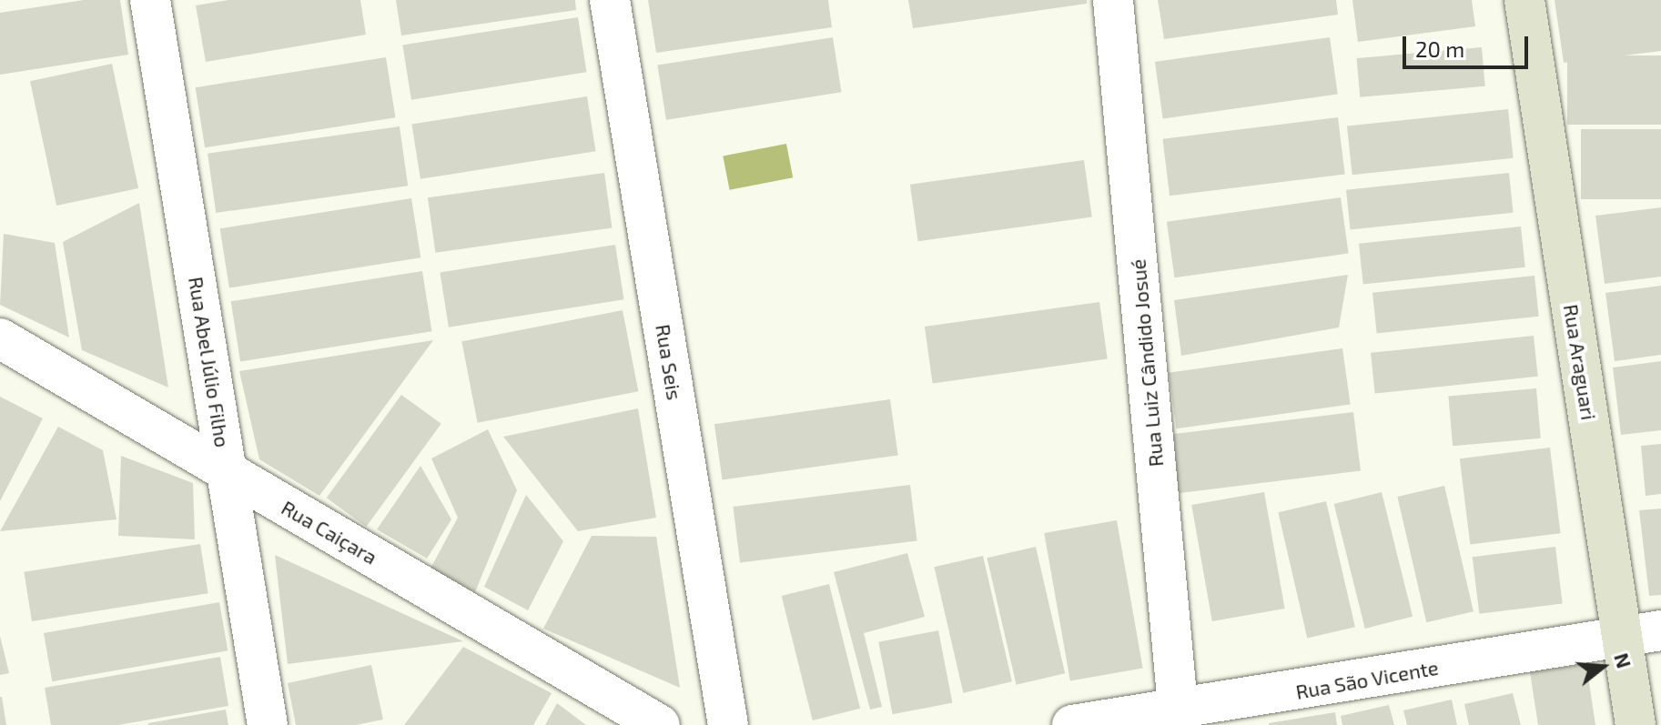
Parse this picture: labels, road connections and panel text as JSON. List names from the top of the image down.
{
  "streets": {
    "street": [
      "Rua Abel Júlio Filho",
      "Rua Seis",
      "Rua Araguari",
      "Rua Luiz Cândido Josué",
      "Rua Caiçara",
      "Rua São Vicente"
    ]
  },
  "crossings": [
    ["Rua Abel Júlio Filho", "Rua Caiçara"],
    ["Rua Araguari", "Rua São Vicente"],
    ["Rua Luiz Cândido Josué", "Rua São Vicente"]
  ],
  "scale_bar": "20 m",
  "north": "right"
}
